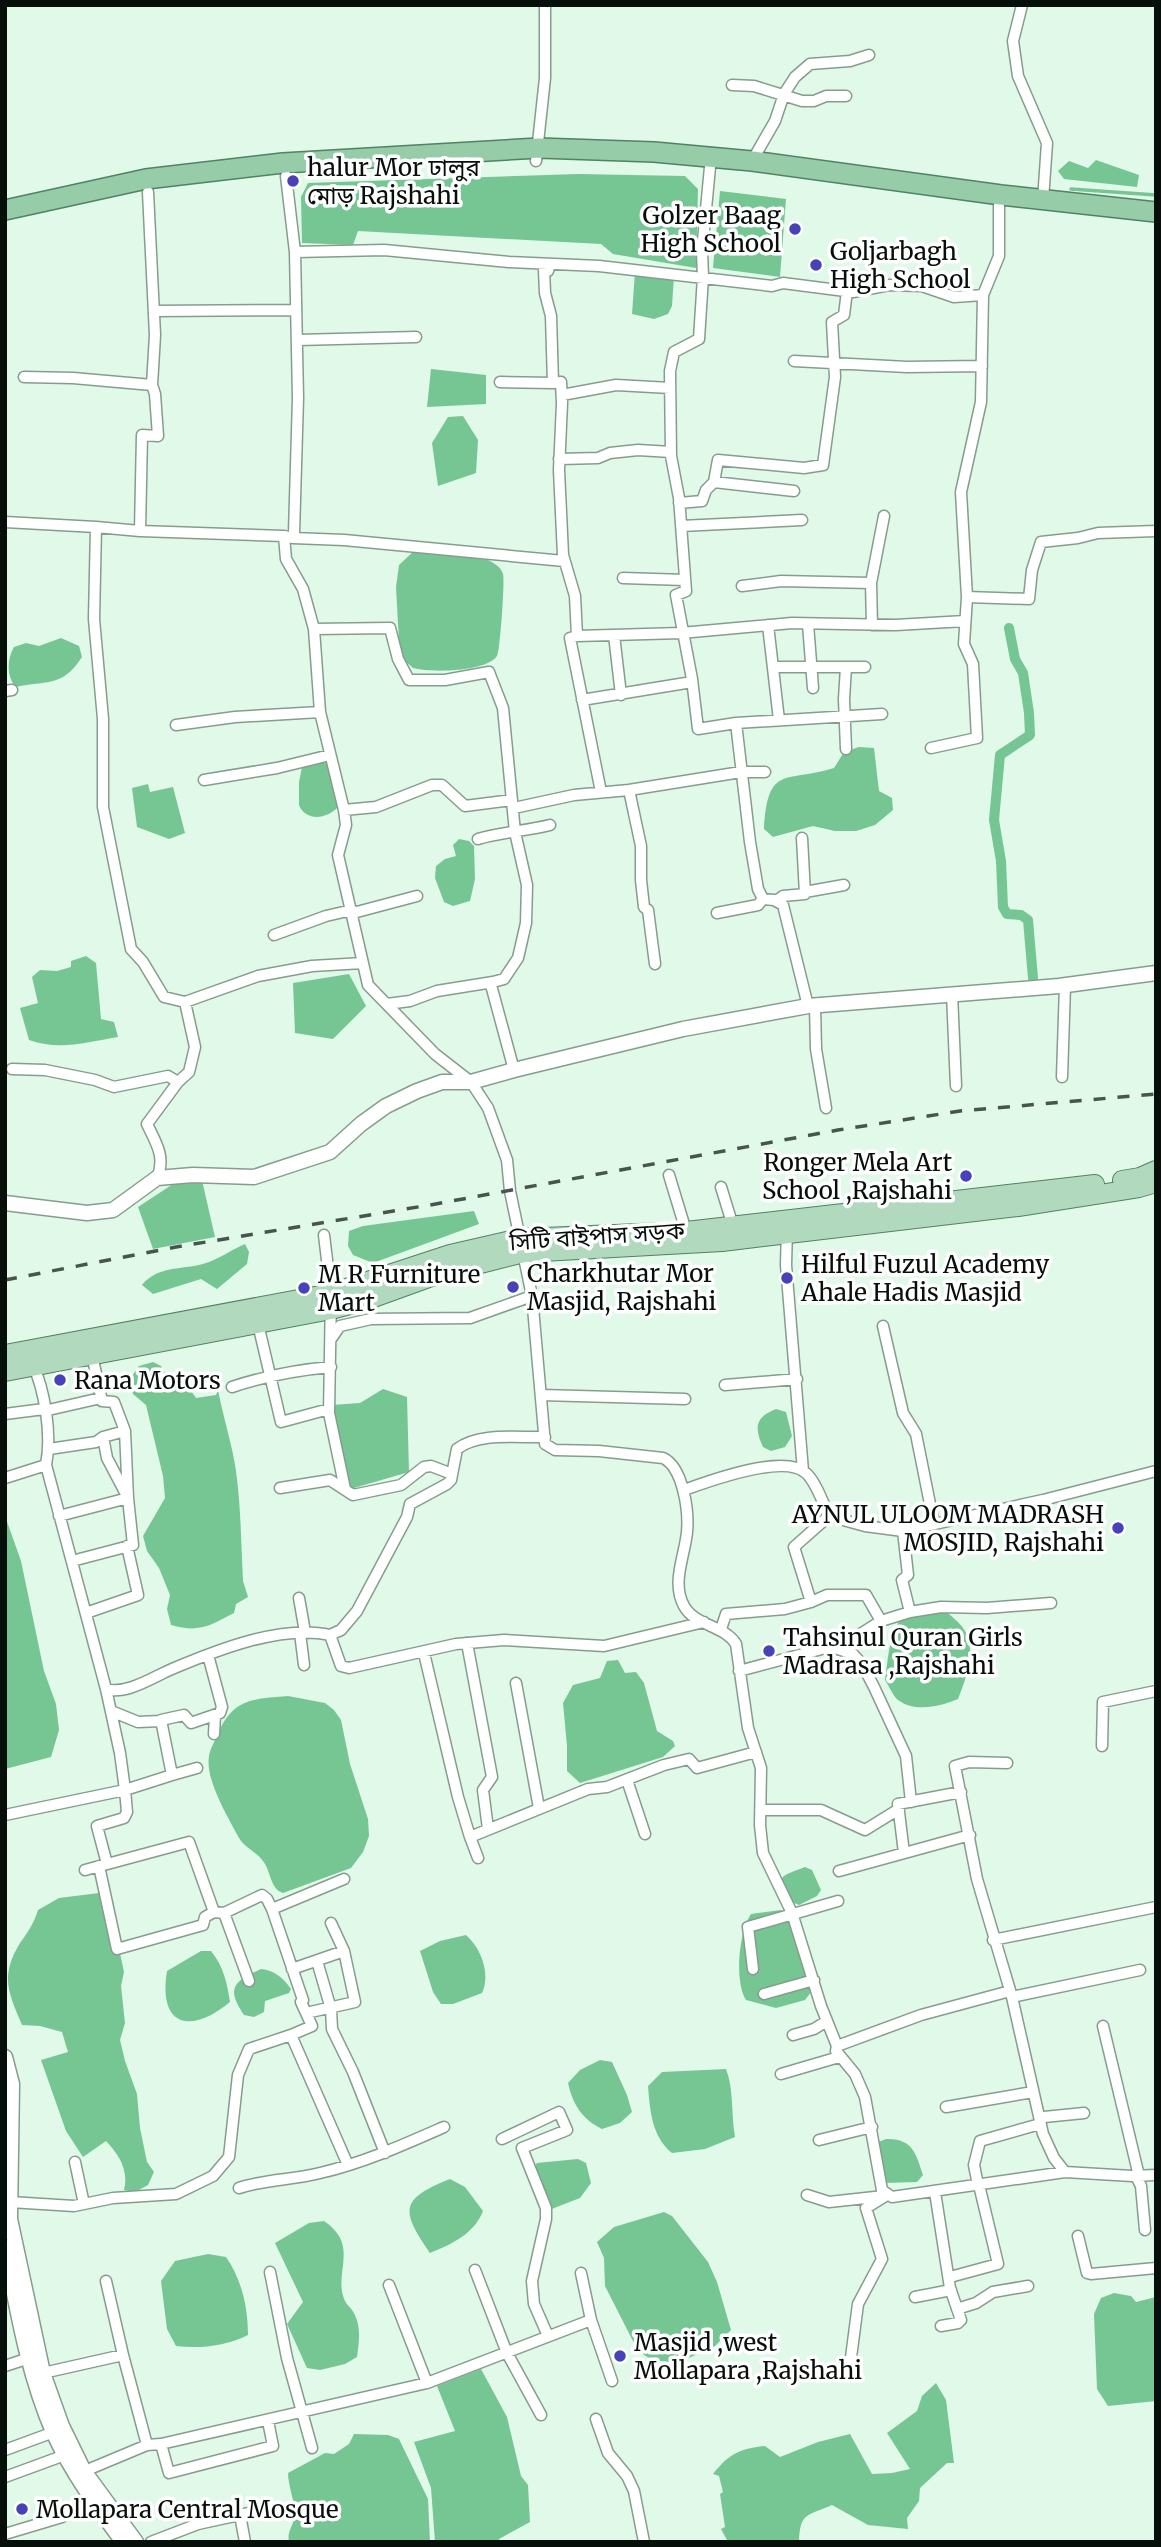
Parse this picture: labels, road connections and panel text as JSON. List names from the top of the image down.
{
  "streets": {
    "main road": ["সিটি বাইপাস সড়ক"]
  },
  "places": [
    "halur Mor ঢালুর মোড় Rajshahi",
    "Golzer Baag High School",
    "Goljarbagh High School",
    "Ronger Mela Art School ,Rajshahi",
    "Hilful Fuzul Academy Ahale Hadis Masjid",
    "Charkhutar Mor Masjid, Rajshahi",
    "M R Furniture Mart",
    "Rana Motors",
    "AYNUL ULOOM MADRASH MOSJID, Rajshahi",
    "Tahsinul Quran Girls Madrasa ,Rajshahi",
    "Masjid ,west Mollapara ,Rajshahi",
    "Mollapara Central Mosque"
  ]
}
